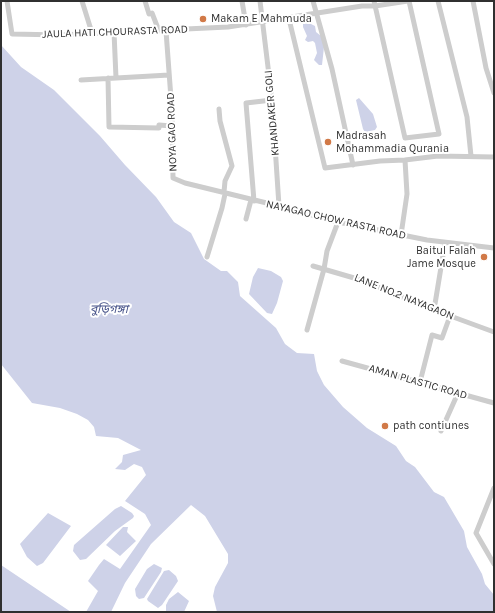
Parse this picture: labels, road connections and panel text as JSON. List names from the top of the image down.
{
  "streets": {
    "street": [
      "JAULA HATI CHOURASTA ROAD",
      "KHANDAKER GOLI",
      "NOYA GAO ROAD",
      "NAYAGAO CHOW RASTA ROAD",
      "LANE NO.2 NAYAGAON",
      "AMAN PLASTIC ROAD"
    ]
  },
  "crossings": [
    ["JAULA HATI CHOURASTA ROAD", "KHANDAKER GOLI"],
    ["JAULA HATI CHOURASTA ROAD", "NOYA GAO ROAD"],
    ["KHANDAKER GOLI", "NAYAGAO CHOW RASTA ROAD"],
    ["NOYA GAO ROAD", "NAYAGAO CHOW RASTA ROAD"]
  ],
  "water": ["বুড়িগঙ্গা"],
  "places": [
    "Makam E Mahmuda",
    "Madrasah Mohammadia Qurania",
    "Baitul Falah Jame Mosque",
    "path contiunes"
  ]
}
